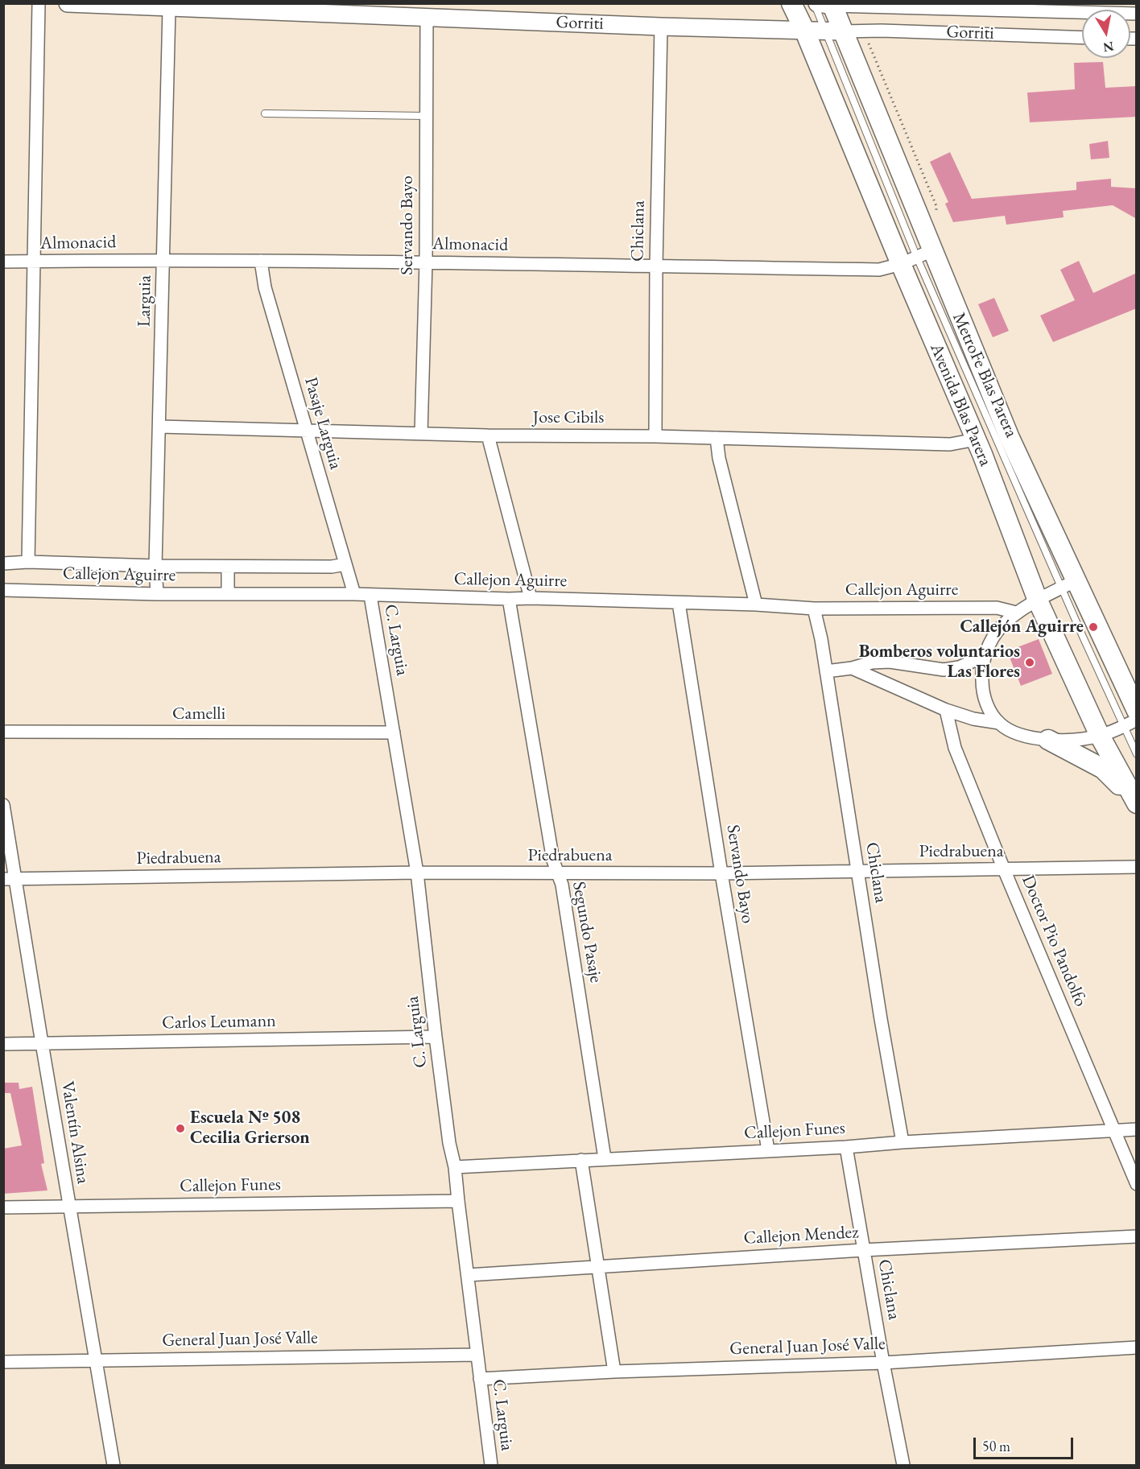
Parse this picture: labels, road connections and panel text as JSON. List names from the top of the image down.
{
  "streets": {
    "main road": ["Gorriti", "Avenida Blas Parera"],
    "street": [
      "Servando Bayo",
      "Chiclana",
      "Almonacid",
      "Larguia",
      "Jose Cibils",
      "Pasaje Larguia",
      "Callejon Aguirre",
      "C. Larguia",
      "Camelli",
      "Piedrabuena",
      "Segundo Pasaje",
      "Doctor Pio Pandolfo",
      "Carlos Leumann",
      "Callejon Funes",
      "Valentín Alsina",
      "Callejon Mendez",
      "General Juan José Valle"
    ]
  },
  "crossings": [
    ["Gorriti", "Servando Bayo"],
    ["Gorriti", "Chiclana"],
    ["Gorriti", "Larguia"],
    ["Gorriti", "Avenida Blas Parera"],
    ["Servando Bayo", "Almonacid"],
    ["Servando Bayo", "Jose Cibils"],
    ["Servando Bayo", "Callejon Aguirre"],
    ["Servando Bayo", "Piedrabuena"],
    ["Servando Bayo", "Callejon Funes"],
    ["Chiclana", "Almonacid"],
    ["Chiclana", "Jose Cibils"],
    ["Chiclana", "Callejon Aguirre"],
    ["Chiclana", "Piedrabuena"],
    ["Chiclana", "Callejon Funes"],
    ["Chiclana", "Callejon Mendez"],
    ["Chiclana", "General Juan José Valle"],
    ["Almonacid", "Larguia"],
    ["Almonacid", "Avenida Blas Parera"],
    ["Almonacid", "Pasaje Larguia"],
    ["Larguia", "Jose Cibils"],
    ["Larguia", "Callejon Aguirre"],
    ["Avenida Blas Parera", "Jose Cibils"],
    ["Jose Cibils", "Pasaje Larguia"],
    ["Pasaje Larguia", "Callejon Aguirre"],
    ["Callejon Aguirre", "C. Larguia"],
    ["Callejon Aguirre", "Segundo Pasaje"],
    ["C. Larguia", "Camelli"],
    ["C. Larguia", "Piedrabuena"],
    ["C. Larguia", "Carlos Leumann"],
    ["C. Larguia", "Callejon Funes"],
    ["C. Larguia", "Callejon Mendez"],
    ["C. Larguia", "General Juan José Valle"],
    ["Piedrabuena", "Segundo Pasaje"],
    ["Piedrabuena", "Doctor Pio Pandolfo"],
    ["Piedrabuena", "Valentín Alsina"],
    ["Segundo Pasaje", "Callejon Funes"],
    ["Doctor Pio Pandolfo", "Callejon Funes"],
    ["Carlos Leumann", "Valentín Alsina"],
    ["Callejon Funes", "Valentín Alsina"],
    ["Valentín Alsina", "General Juan José Valle"]
  ],
  "places": ["Callejón Aguirre", "Bomberos voluntarios Las Flores", "Escuela Nº 508 Cecilia Grierson"],
  "scale_bar": "50 m",
  "north": "bottom"
}
